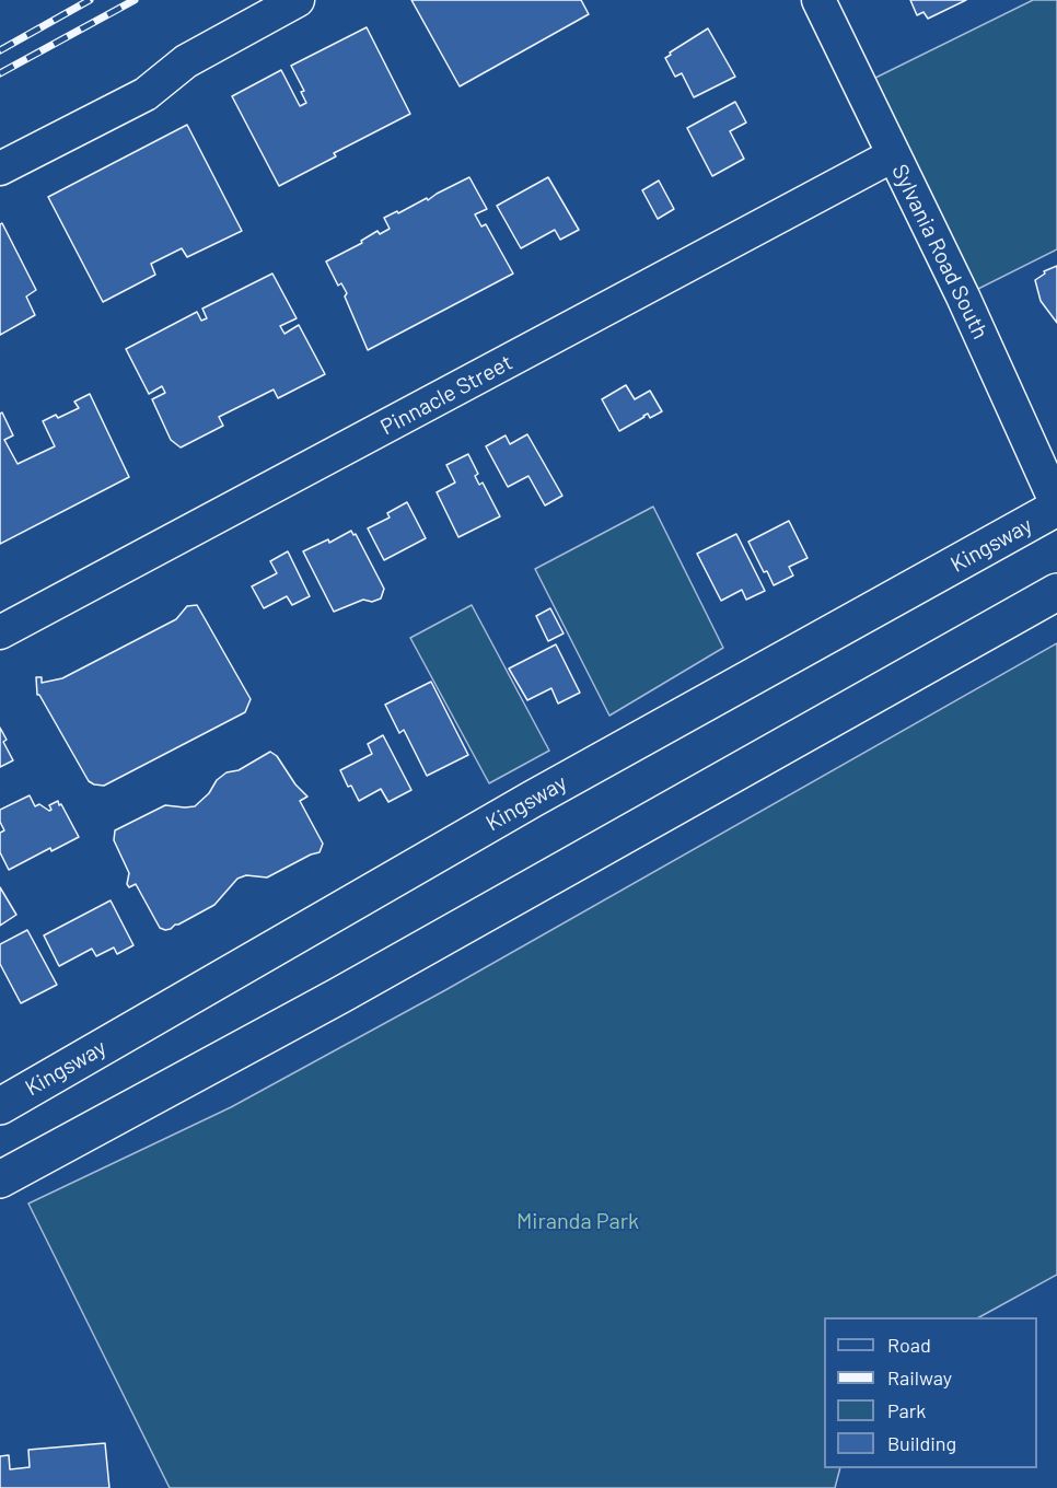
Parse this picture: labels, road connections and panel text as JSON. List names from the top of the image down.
{
  "streets": {
    "main road": ["Kingsway"],
    "street": ["Sylvania Road South", "Pinnacle Street"]
  },
  "crossings": [
    ["Sylvania Road South", "Pinnacle Street"],
    ["Sylvania Road South", "Kingsway"]
  ],
  "parks": ["Miranda Park"],
  "legend": [
    "Road",
    "Railway",
    "Park",
    "Building"
  ]
}
